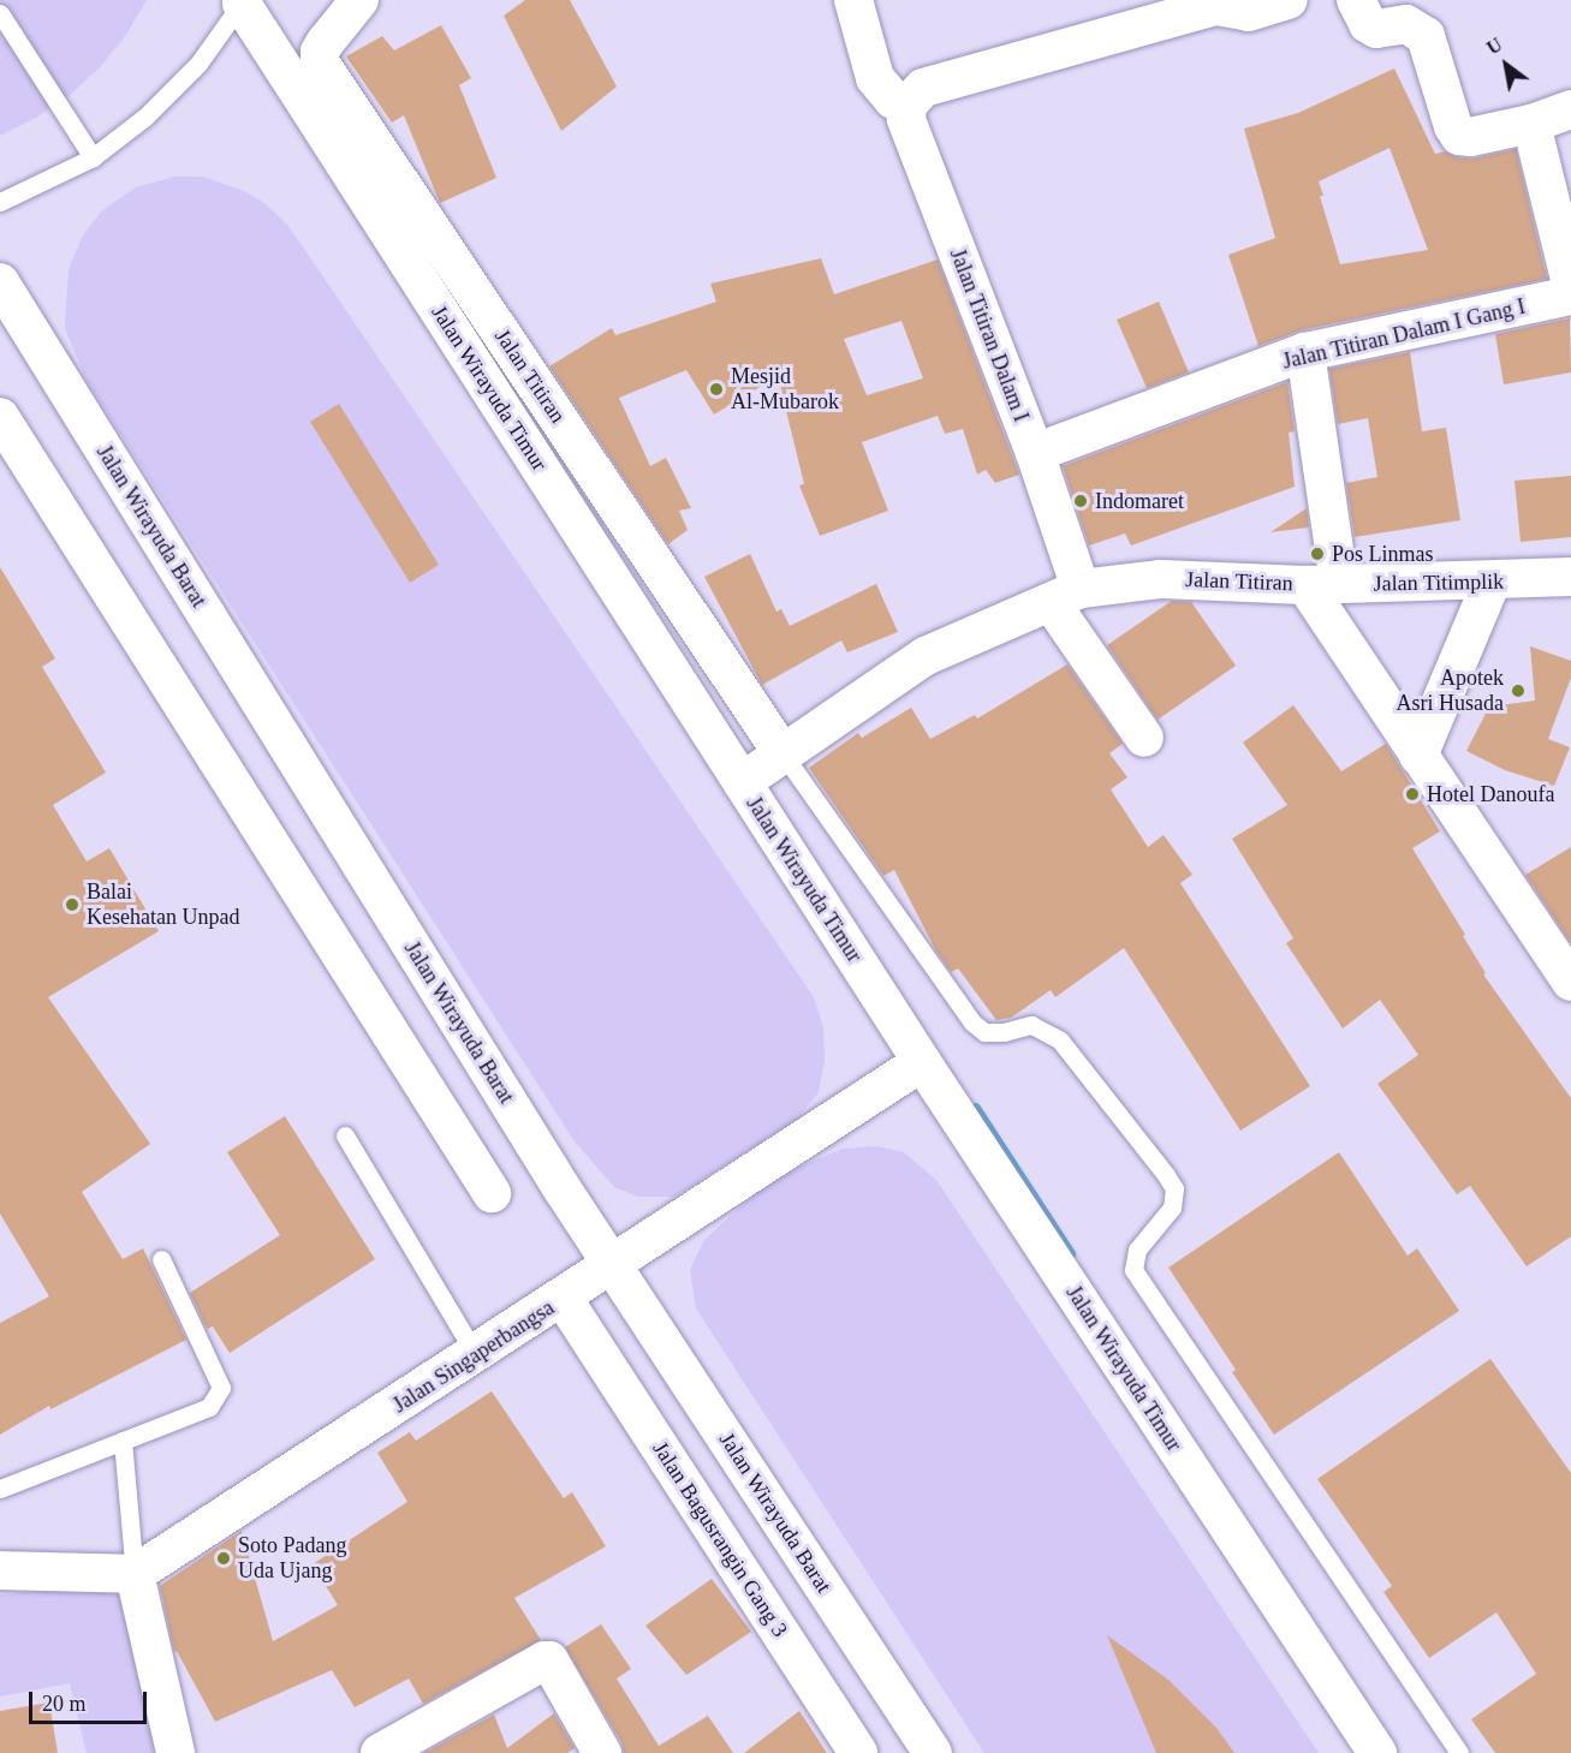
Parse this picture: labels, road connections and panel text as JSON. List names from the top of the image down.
{
  "streets": {
    "street": [
      "Jalan Titiran Dalam I Gang I",
      "Jalan Titiran Dalam I",
      "Jalan Titiran",
      "Jalan Wirayuda Timur",
      "Jalan Wirayuda Barat",
      "Jalan Titimplik",
      "Jalan Singaperbangsa",
      "Jalan Bagusrangin Gang 3"
    ]
  },
  "crossings": [
    ["Jalan Titiran Dalam I Gang I", "Jalan Titiran Dalam I"],
    ["Jalan Titiran Dalam I", "Jalan Titiran"],
    ["Jalan Titiran", "Jalan Wirayuda Timur"],
    ["Jalan Titiran", "Jalan Titimplik"],
    ["Jalan Wirayuda Timur", "Jalan Singaperbangsa"],
    ["Jalan Wirayuda Barat", "Jalan Singaperbangsa"],
    ["Jalan Singaperbangsa", "Jalan Bagusrangin Gang 3"]
  ],
  "places": [
    "Mesjid Al-Mubarok",
    "Indomaret",
    "Pos Linmas",
    "Apotek Asri Husada",
    "Hotel Danoufa",
    "Balai Kesehatan Unpad",
    "Soto Padang Uda Ujang"
  ],
  "scale_bar": "20 m",
  "north": "top left"
}
